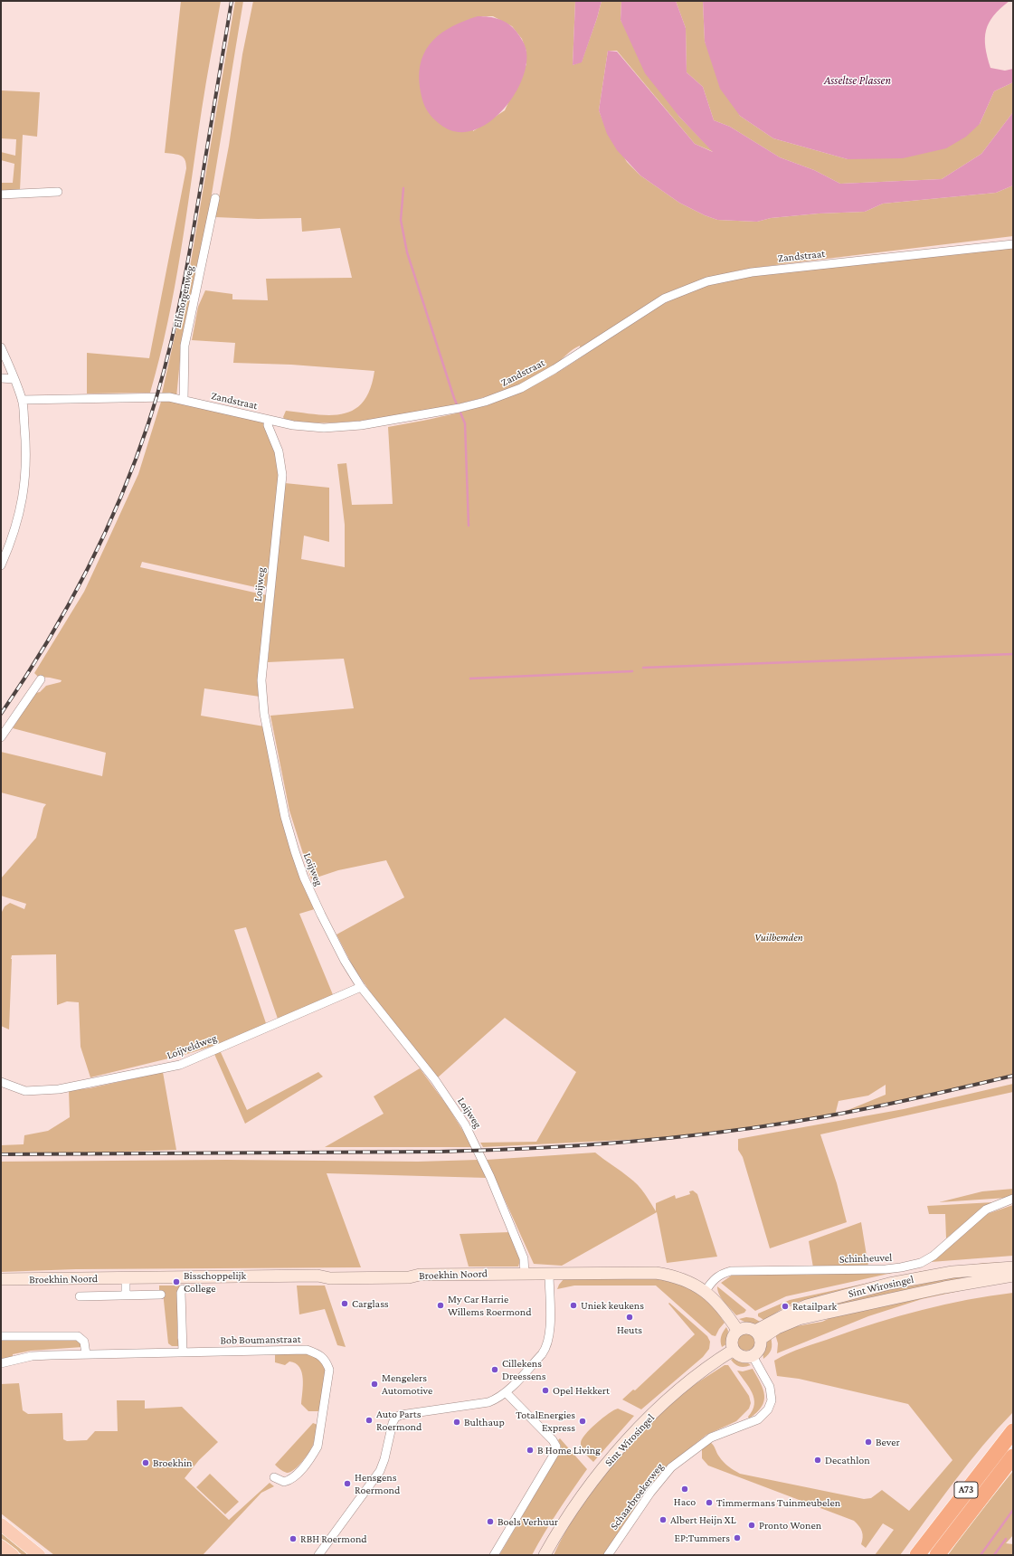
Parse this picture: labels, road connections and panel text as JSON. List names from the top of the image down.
{
  "streets": {
    "highway": ["A73"],
    "main road": ["Broekhin Noord", "Sint Wirosingel"],
    "street": [
      "Zandstraat",
      "Elfmorgenweg",
      "Loijweg",
      "Loijveldweg",
      "Schinheuvel",
      "Bob Boumanstraat",
      "Schaarbroekerweg"
    ]
  },
  "crossings": [
    ["Zandstraat", "Elfmorgenweg"],
    ["Zandstraat", "Loijweg"],
    ["Loijweg", "Loijveldweg"],
    ["Loijweg", "Broekhin Noord"],
    ["Schinheuvel", "Broekhin Noord"],
    ["Broekhin Noord", "Sint Wirosingel"],
    ["Broekhin Noord", "Schaarbroekerweg"],
    ["Sint Wirosingel", "Schaarbroekerweg"]
  ],
  "water": ["Asseltse Plassen"],
  "parks": ["Vuilbemden"],
  "places": [
    "Bisschoppelijk College",
    "Carglass",
    "My Car Harrie Willems Roermond",
    "Uniek keukens",
    "Retailpark",
    "Heuts",
    "Cillekens Dreessens",
    "Mengelers Automotive",
    "Opel Hekkert",
    "Auto Parts Roermond",
    "TotalEnergies Express",
    "Bulthaup",
    "Bever",
    "B Home Living",
    "Decathlon",
    "Broekhin",
    "Hensgens Roermond",
    "Haco",
    "Timmermans Tuinmeubelen",
    "Albert Heijn XL",
    "Boels Verhuur",
    "Pronto Wonen",
    "EP:Tummers",
    "RBH Roermond"
  ]
}
